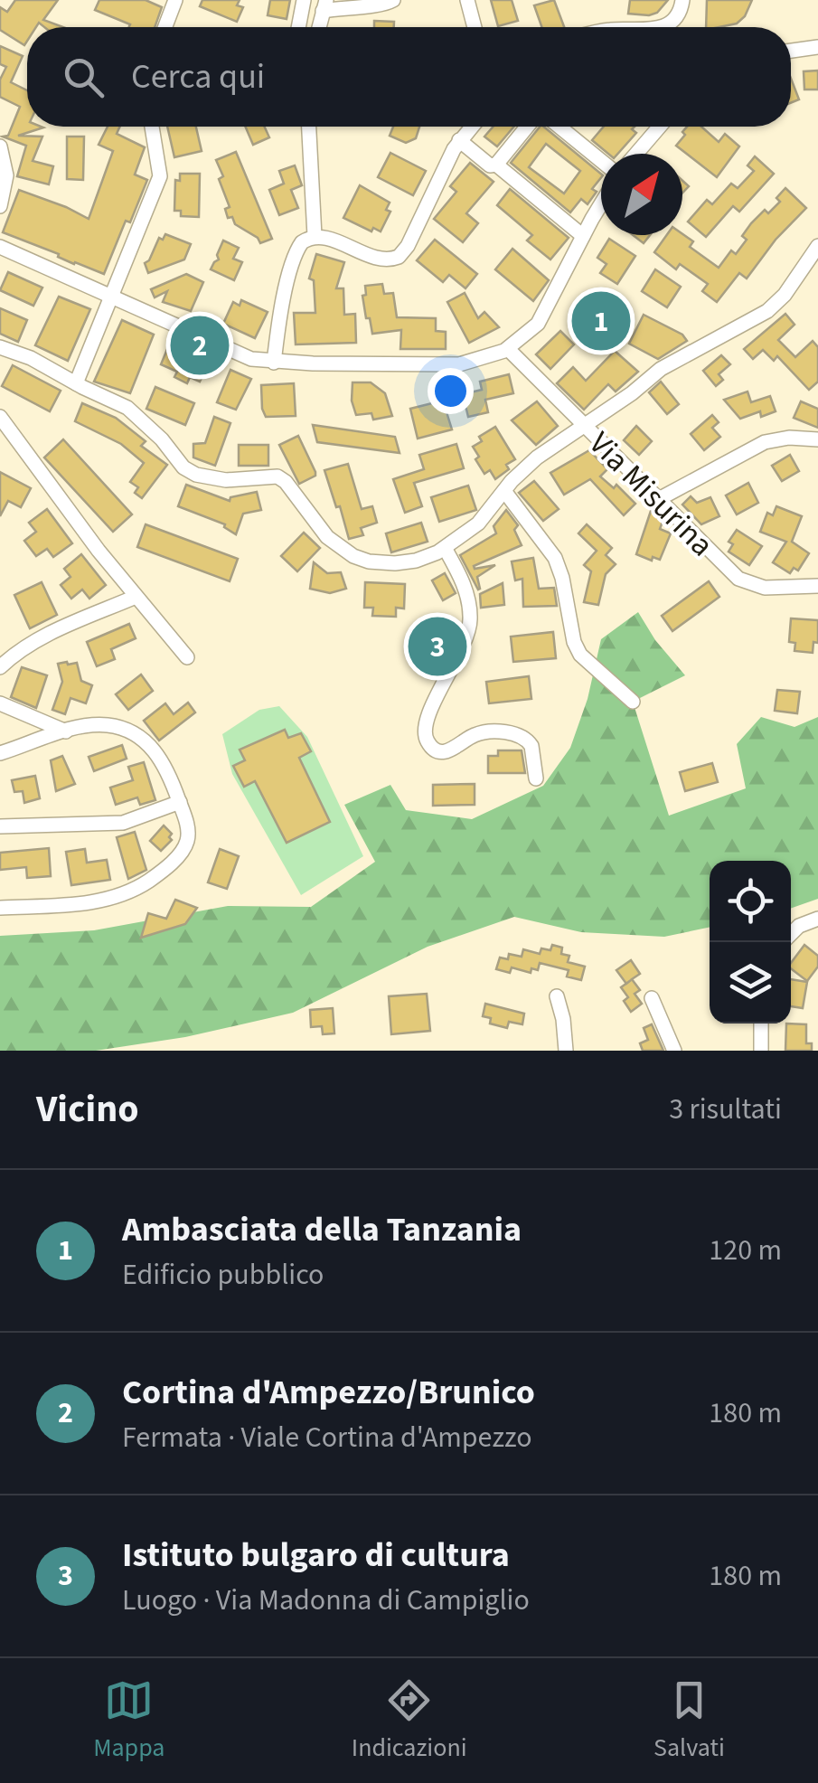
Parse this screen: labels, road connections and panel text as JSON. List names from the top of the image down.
{
  "streets": {
    "street": ["Via Misurina"]
  },
  "north": "top right",
  "page": {
    "search": "Cerca qui",
    "pins": ["1", "2", "3"],
    "heading": ["Vicino", "3 risultati"],
    "list": [
      {
        "mark": "1",
        "name": "Ambasciata della Tanzania",
        "note": "Edificio pubblico",
        "value": "120 m"
      },
      {
        "mark": "2",
        "name": "Cortina d'Ampezzo/Brunico",
        "note": "Fermata · Viale Cortina d'Ampezzo",
        "value": "180 m"
      },
      {
        "mark": "3",
        "name": "Istituto bulgaro di cultura",
        "note": "Luogo · Via Madonna di Campiglio",
        "value": "180 m"
      }
    ],
    "nav": ["Mappa", "Indicazioni", "Salvati"]
  }
}
